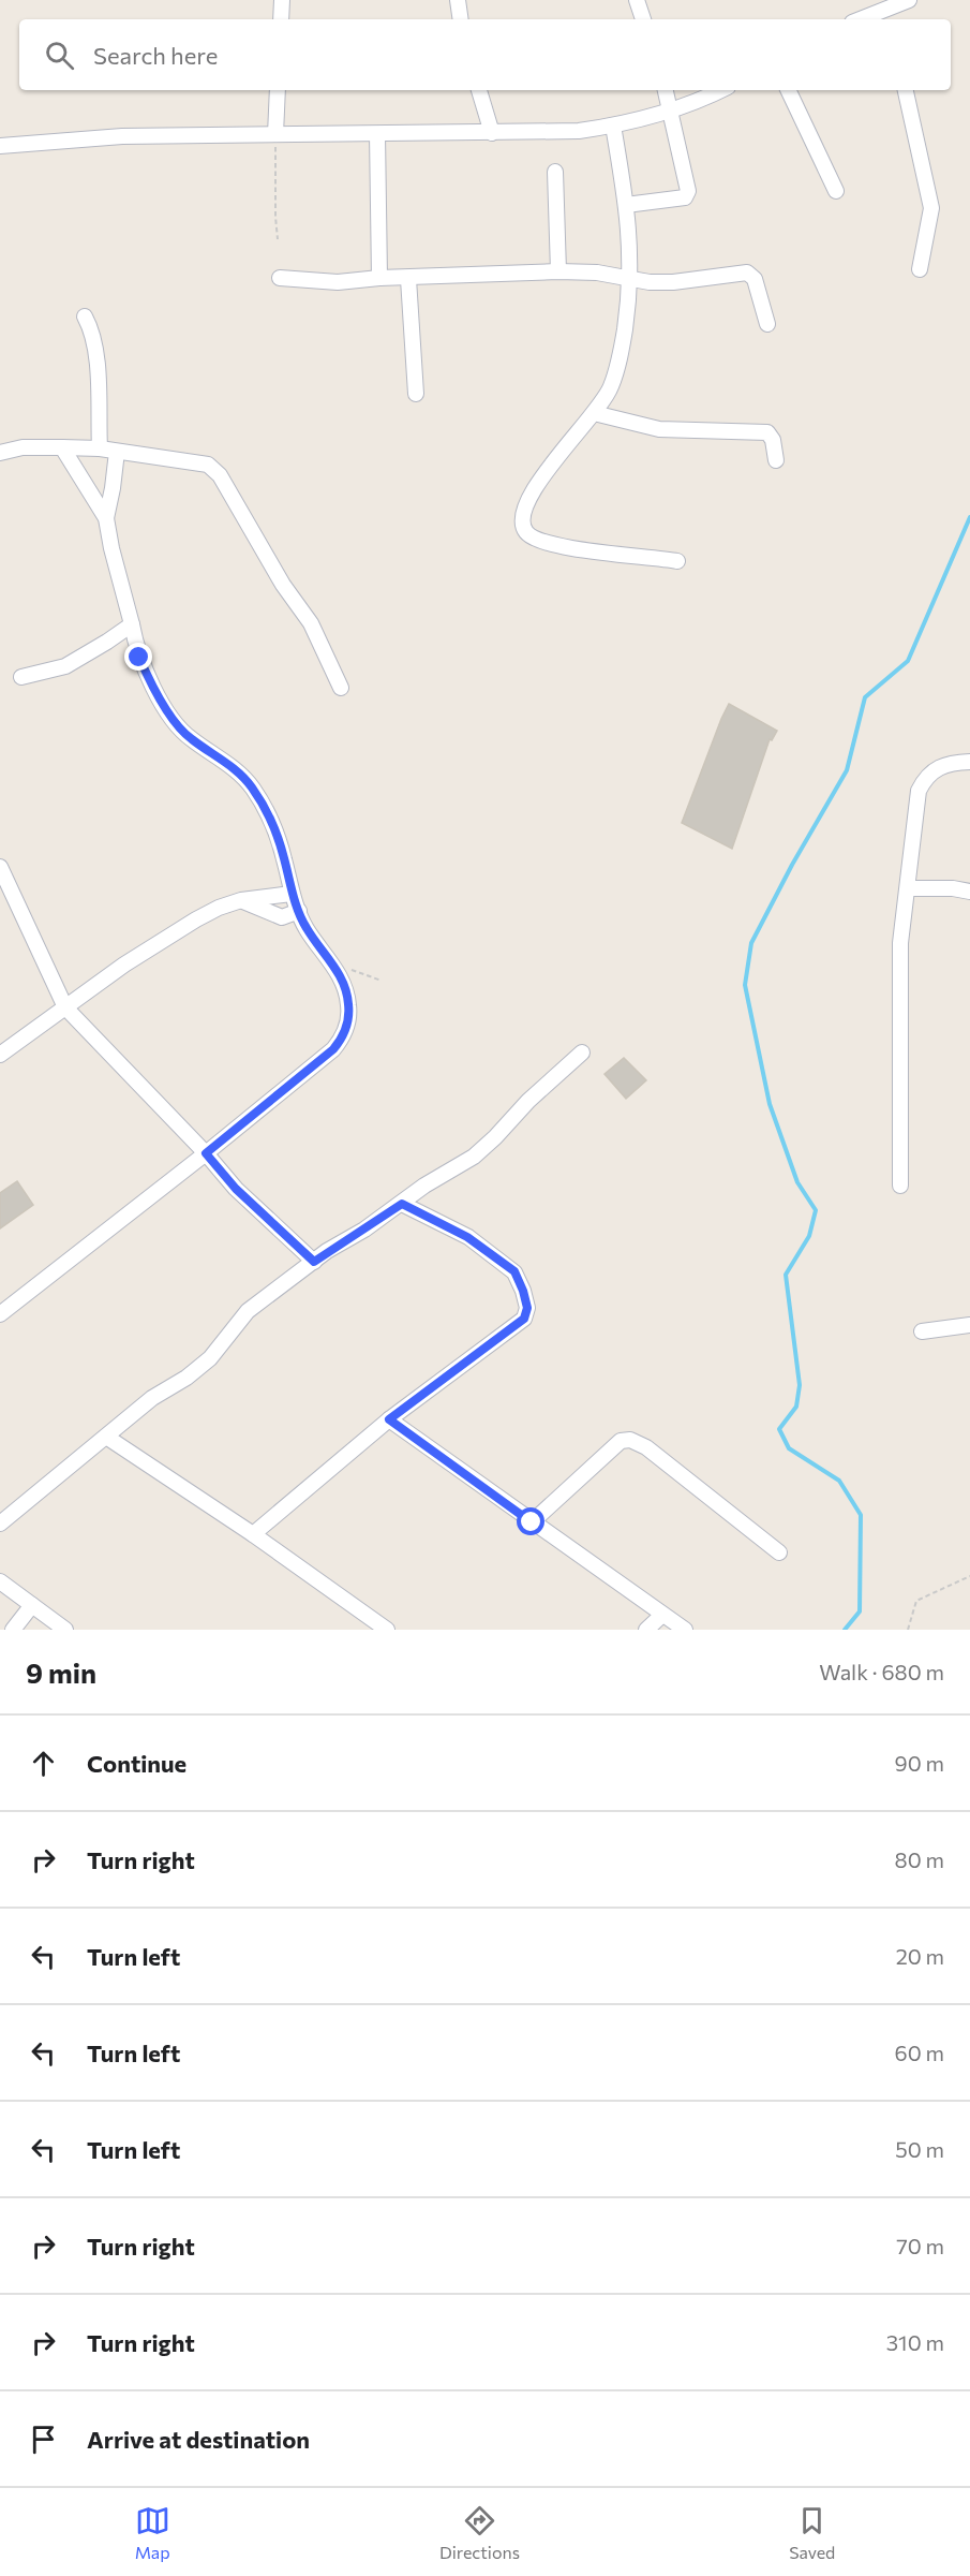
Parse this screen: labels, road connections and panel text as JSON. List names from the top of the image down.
{
  "page": {
    "search": "Search here",
    "heading": ["9 min", "Walk · 680 m"],
    "list": [
      ["Continue", "90 m"],
      ["Turn right", "80 m"],
      ["Turn left", "20 m"],
      ["Turn left", "60 m"],
      ["Turn left", "50 m"],
      ["Turn right", "70 m"],
      ["Turn right", "310 m"],
      "Arrive at destination"
    ],
    "nav": ["Map", "Directions", "Saved"]
  }
}
